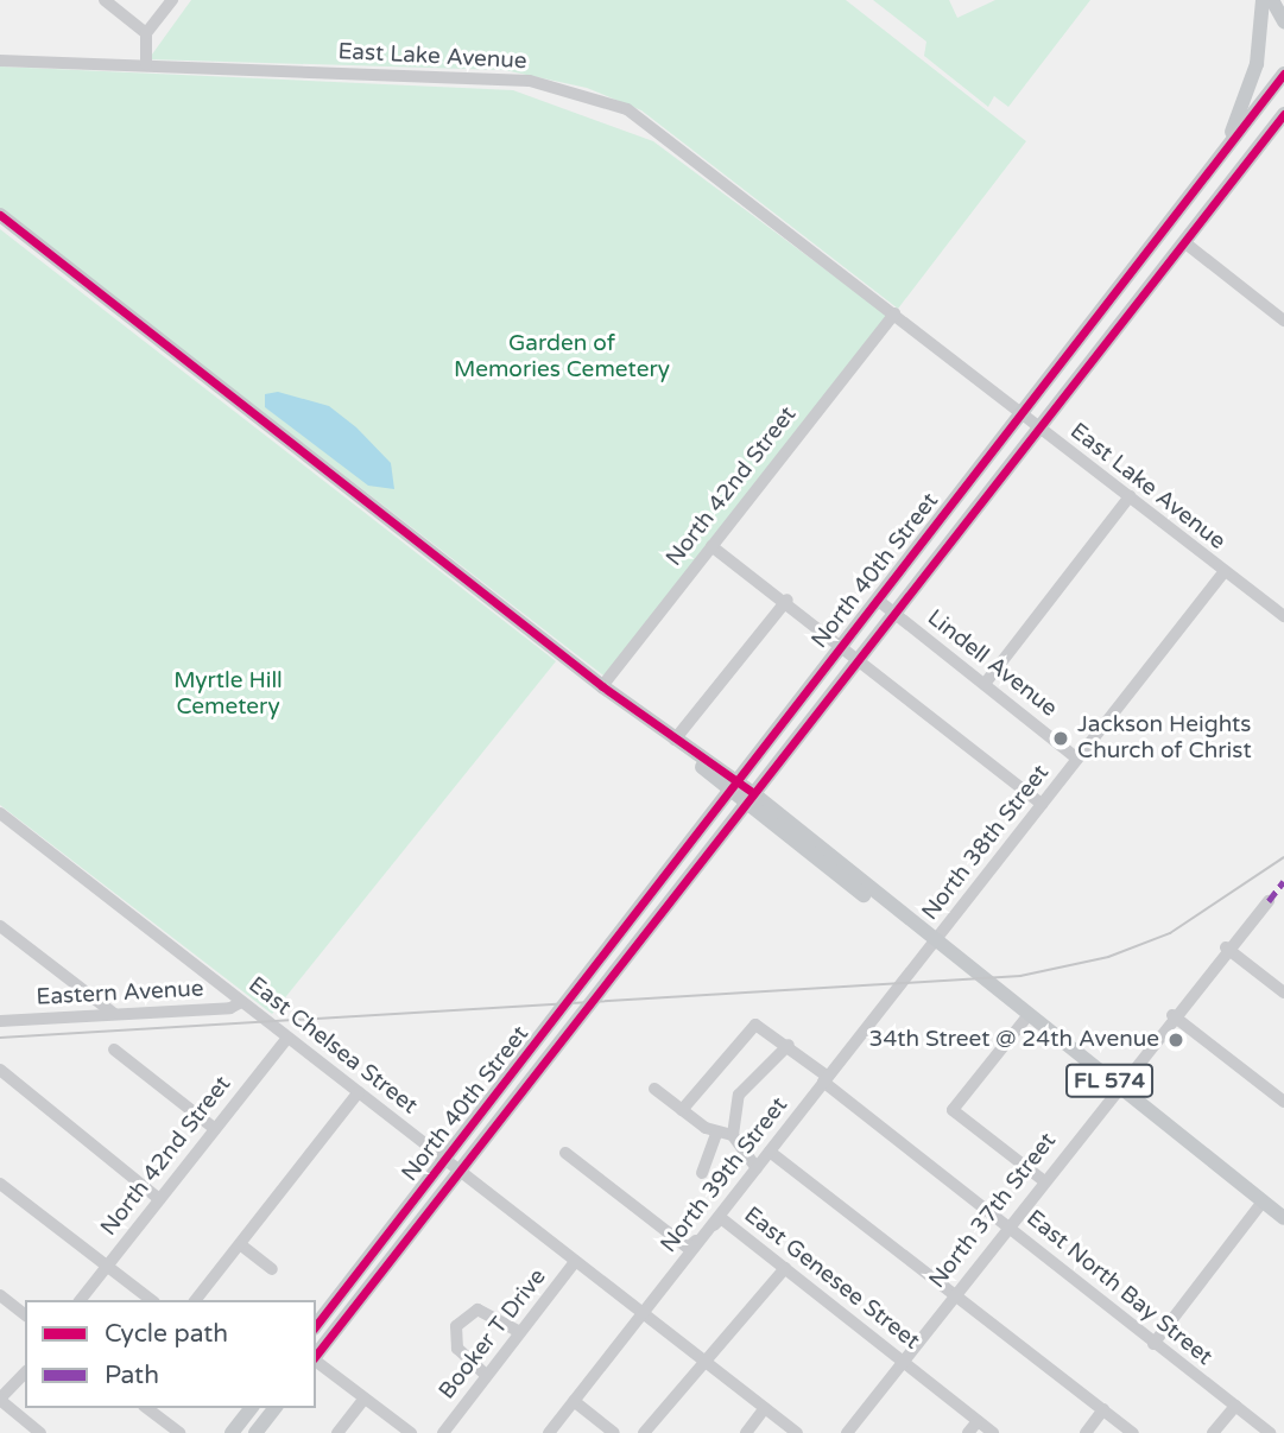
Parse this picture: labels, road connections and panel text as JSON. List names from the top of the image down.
{
  "streets": {
    "main road": ["North 40th Street", "FL 574"],
    "street": [
      "East Lake Avenue",
      "North 42nd Street",
      "Lindell Avenue",
      "North 38th Street",
      "Eastern Avenue",
      "East Chelsea Street",
      "North 39th Street",
      "North 37th Street",
      "East Genesee Street",
      "East North Bay Street",
      "Booker T Drive"
    ]
  },
  "crossings": [
    ["East Lake Avenue", "North 42nd Street"],
    ["East Lake Avenue", "North 40th Street"],
    ["East Lake Avenue", "North 38th Street"],
    ["North 42nd Street", "East Chelsea Street"],
    ["North 42nd Street", "FL 574"],
    ["North 40th Street", "Lindell Avenue"],
    ["North 40th Street", "East Chelsea Street"],
    ["North 40th Street", "FL 574"],
    ["Lindell Avenue", "North 38th Street"],
    ["North 38th Street", "FL 574"],
    ["North 38th Street", "North 39th Street"],
    ["Eastern Avenue", "East Chelsea Street"],
    ["East Chelsea Street", "North 39th Street"],
    ["East Chelsea Street", "Booker T Drive"],
    ["FL 574", "North 39th Street"],
    ["FL 574", "North 37th Street"],
    ["North 39th Street", "East Genesee Street"],
    ["North 39th Street", "East North Bay Street"],
    ["North 37th Street", "East Genesee Street"],
    ["North 37th Street", "East North Bay Street"]
  ],
  "parks": ["Garden of Memories Cemetery", "Myrtle Hill Cemetery"],
  "places": ["Jackson Heights Church of Christ", "34th Street @ 24th Avenue"],
  "legend": ["Cycle path", "Path"]
}
